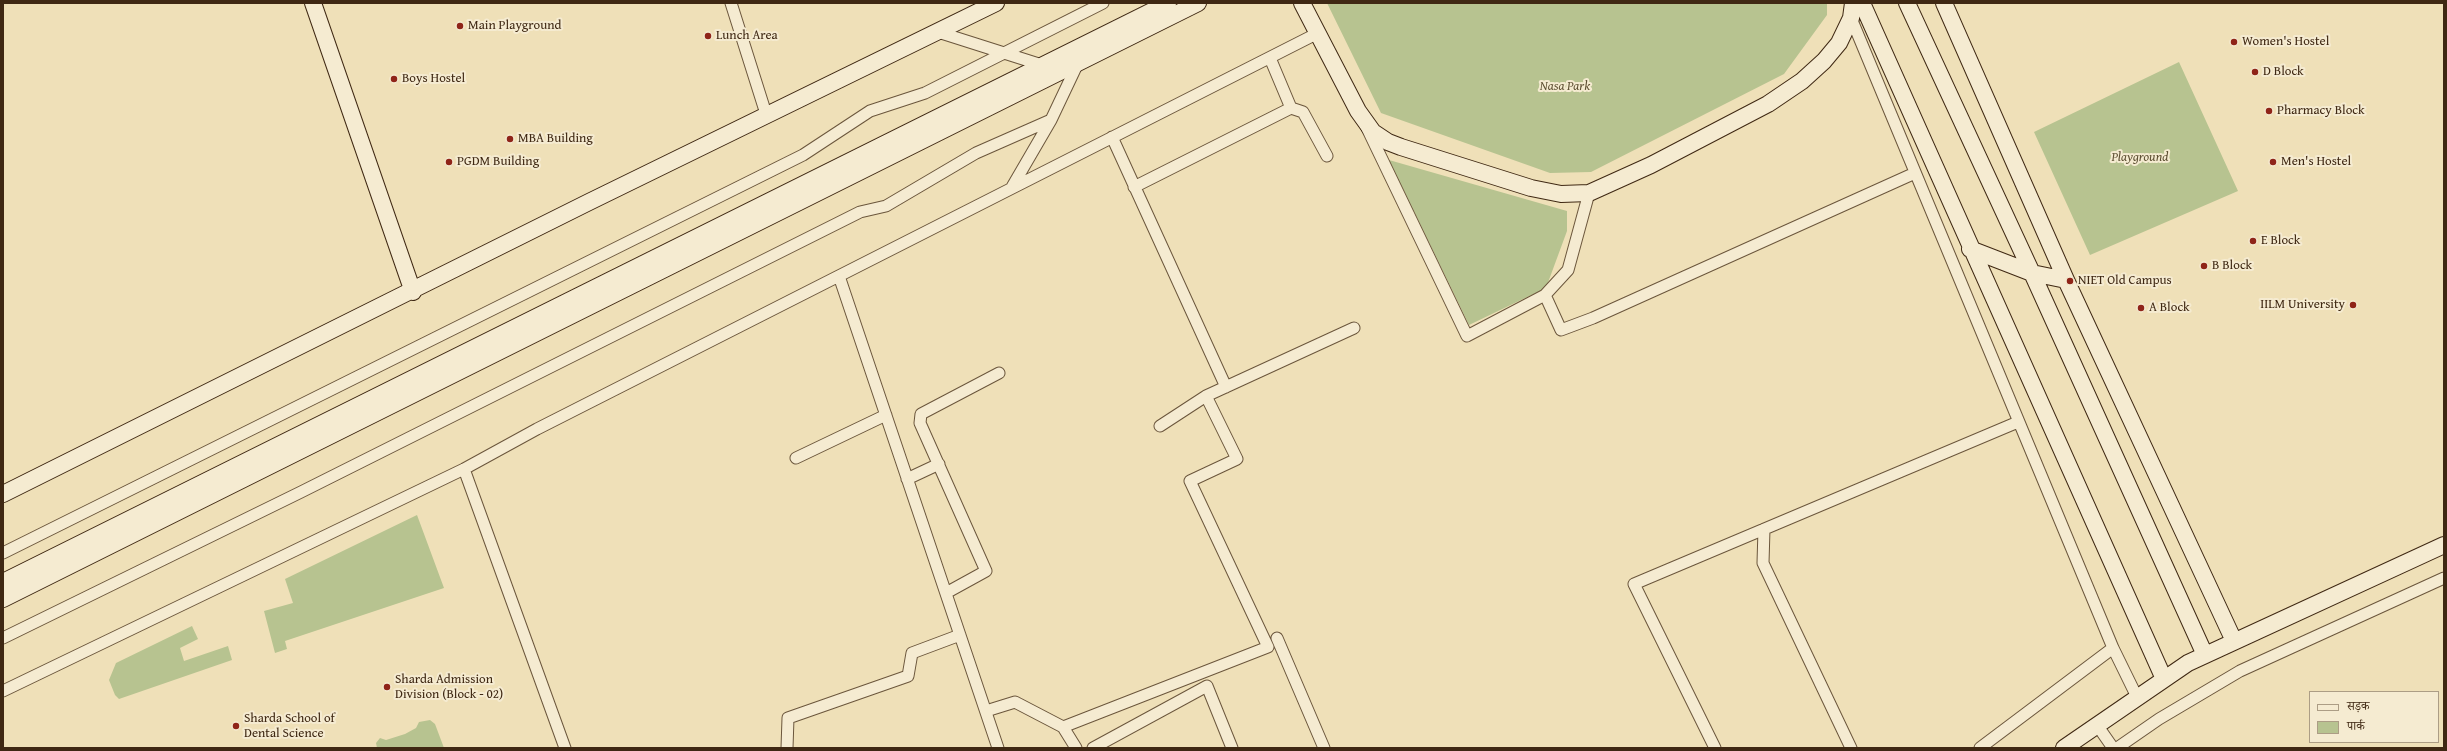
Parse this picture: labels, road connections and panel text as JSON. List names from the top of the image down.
{
  "parks": ["Nasa Park", "Playground"],
  "places": [
    "Main Playground",
    "Lunch Area",
    "Women's Hostel",
    "D Block",
    "Boys Hostel",
    "Pharmacy Block",
    "MBA Building",
    "PGDM Building",
    "Men's Hostel",
    "E Block",
    "B Block",
    "NIET Old Campus",
    "IILM University",
    "A Block",
    "Sharda Admission Division (Block - 02)",
    "Sharda School of Dental Science"
  ],
  "legend": ["सड़क", "पार्क"]
}
